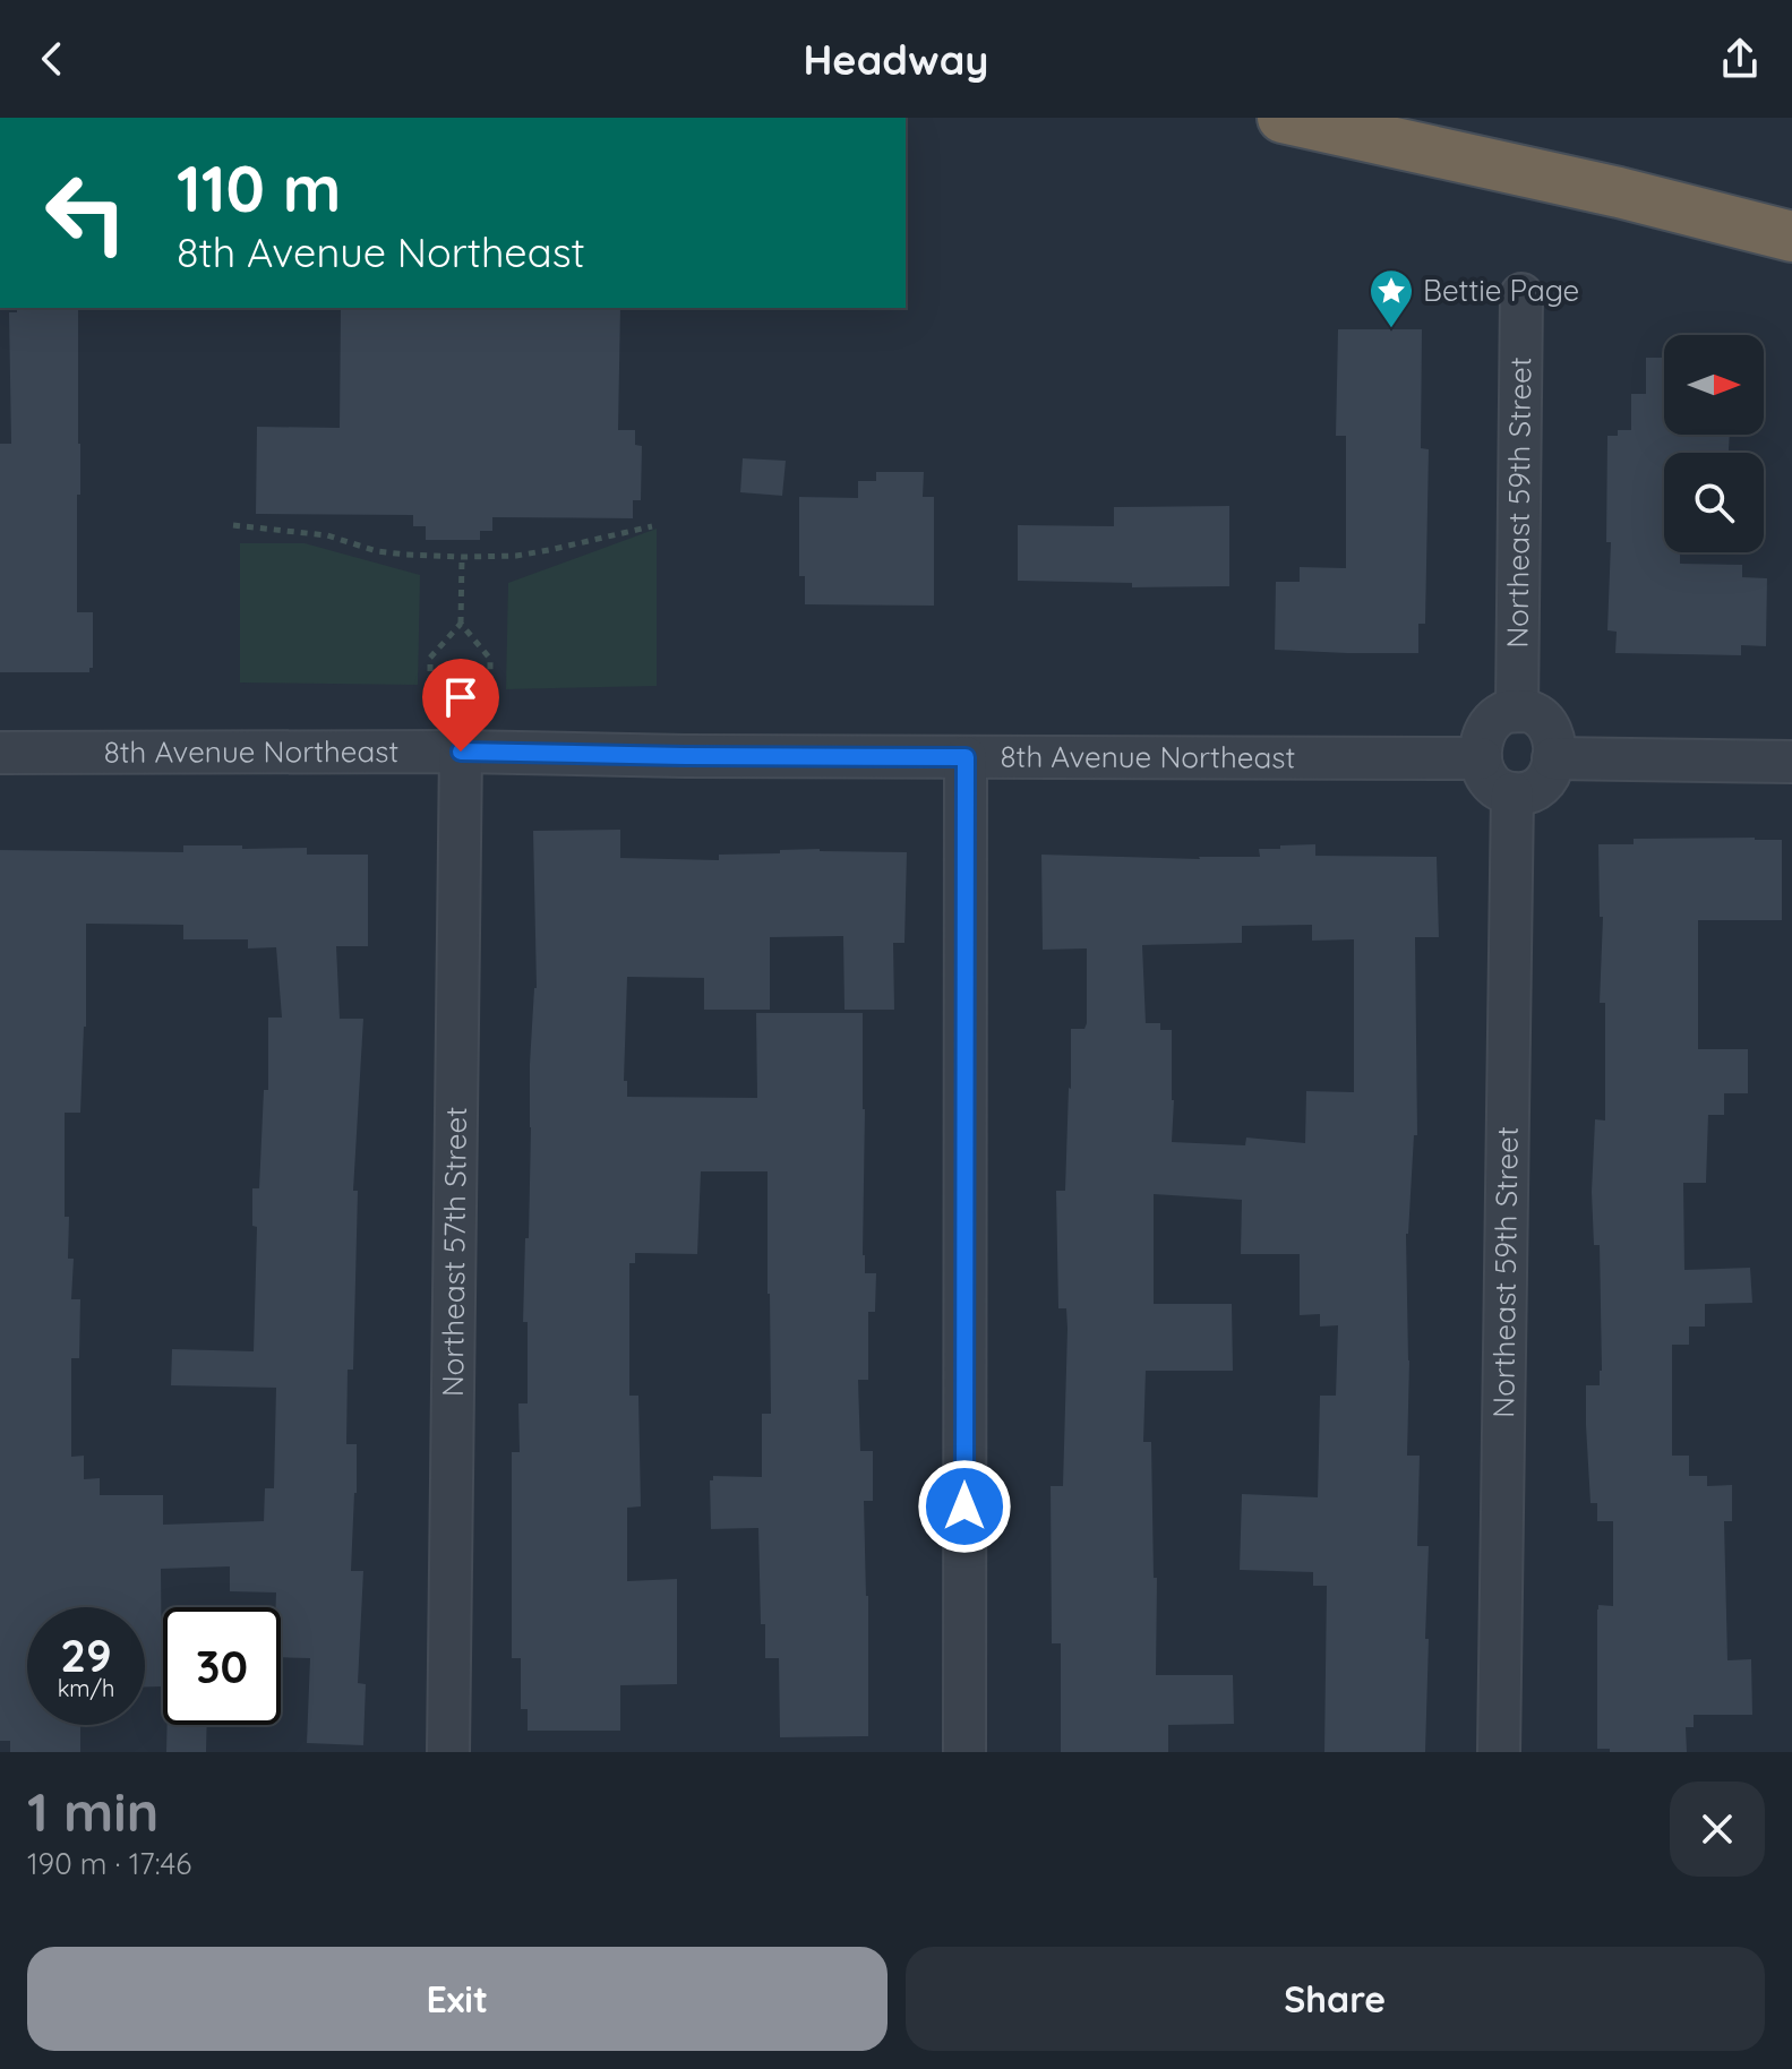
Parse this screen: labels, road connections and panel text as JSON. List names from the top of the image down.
{
  "streets": {
    "street": ["Northeast 59th Street", "8th Avenue Northeast", "Northeast 57th Street"]
  },
  "crossings": [
    ["Northeast 59th Street", "8th Avenue Northeast"],
    ["8th Avenue Northeast", "Northeast 57th Street"]
  ],
  "places": {
    "place": ["Bettie Page"]
  },
  "north": "right",
  "page": {
    "header": "Headway",
    "turn": ["110 m", "8th Avenue Northeast"],
    "speed": "29 km/h",
    "limit": "30",
    "heading": ["1 min", "190 m · 17:46"],
    "buttons": ["Exit", "Share"]
  }
}
